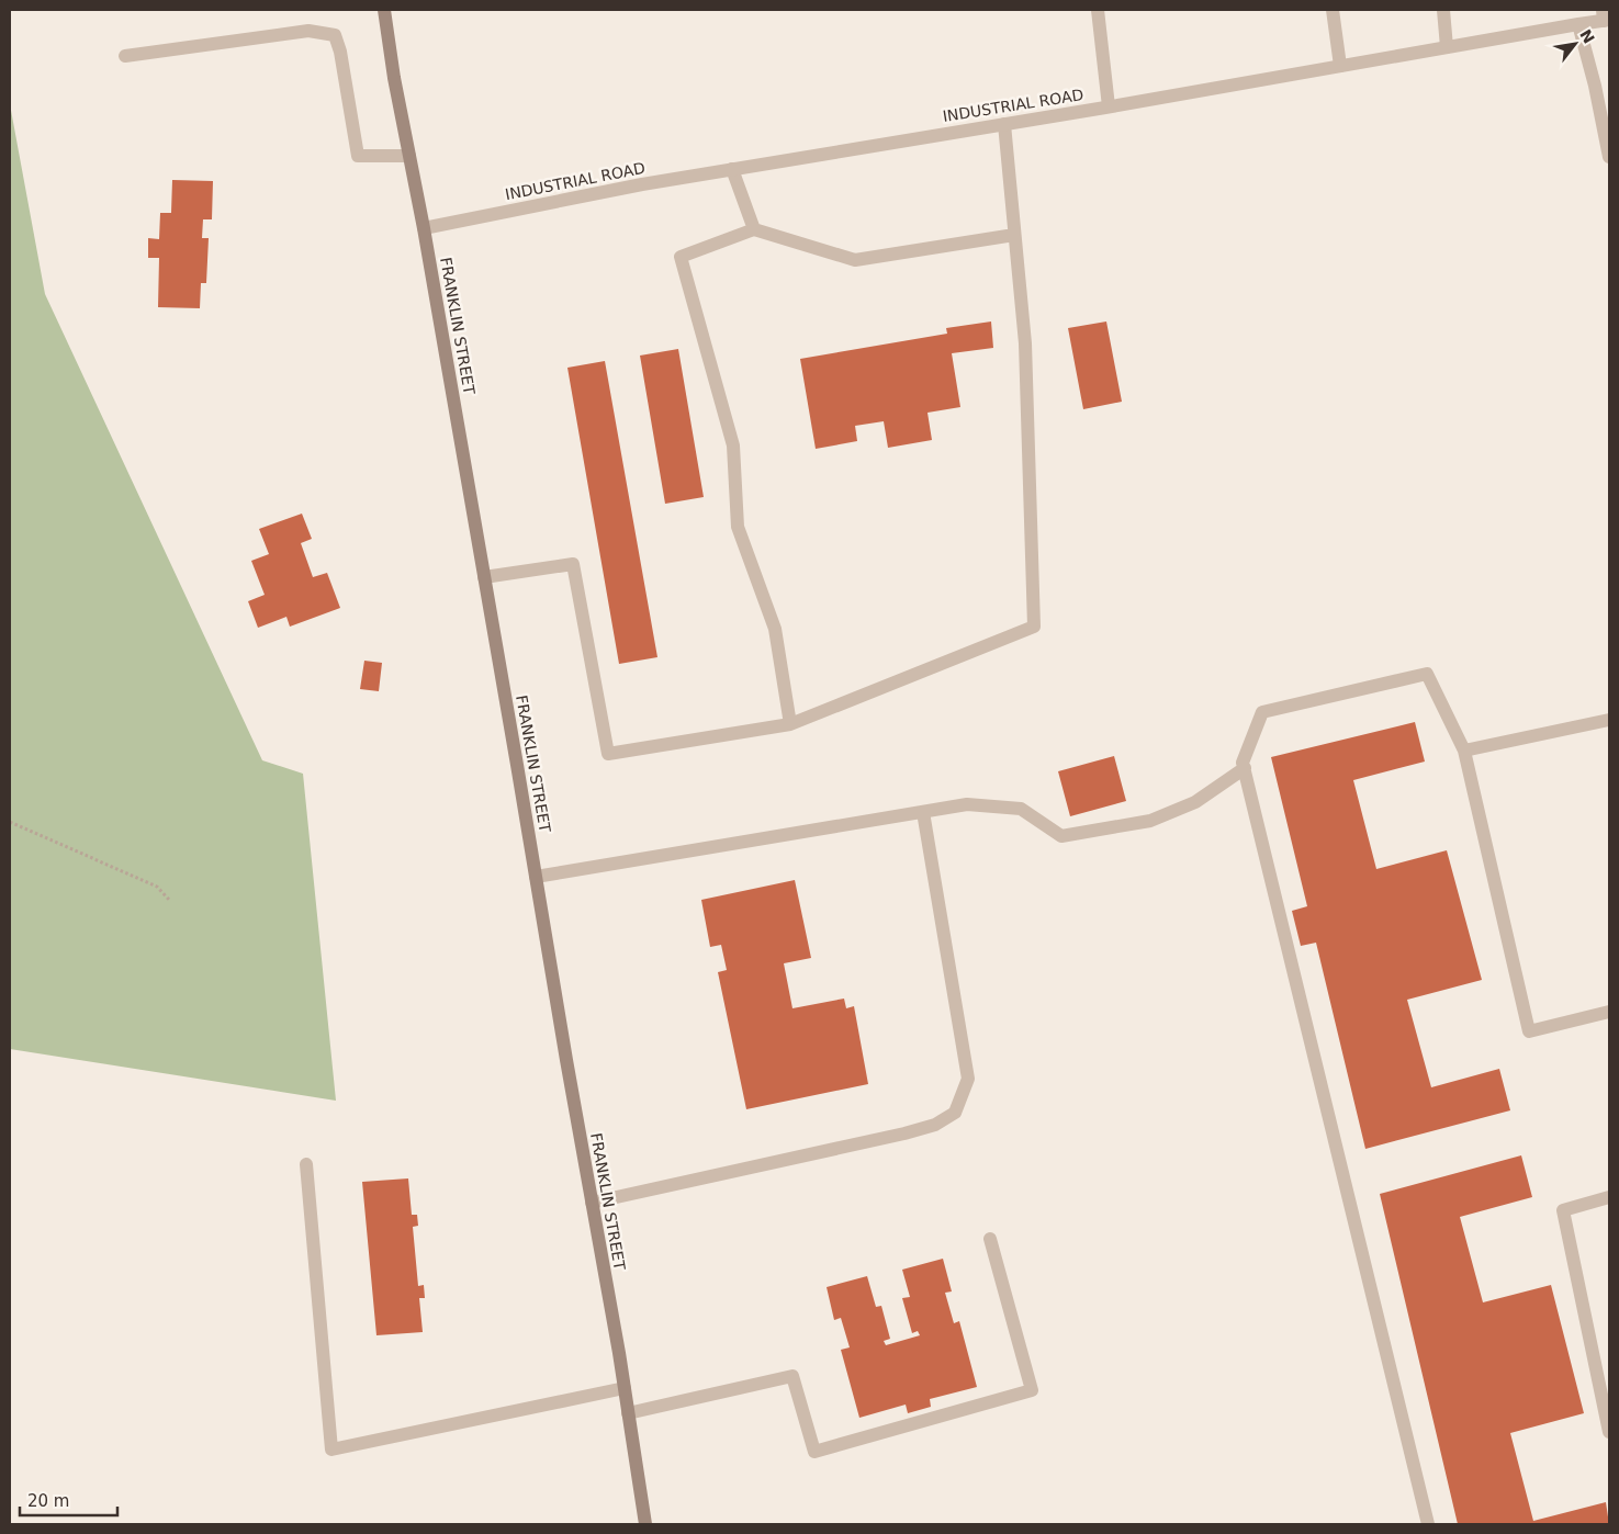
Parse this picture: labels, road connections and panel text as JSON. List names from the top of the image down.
{
  "streets": {
    "main road": ["FRANKLIN STREET"],
    "street": ["INDUSTRIAL ROAD"]
  },
  "crossings": [
    ["INDUSTRIAL ROAD", "FRANKLIN STREET"]
  ],
  "scale_bar": "20 m",
  "north": "top right"
}
